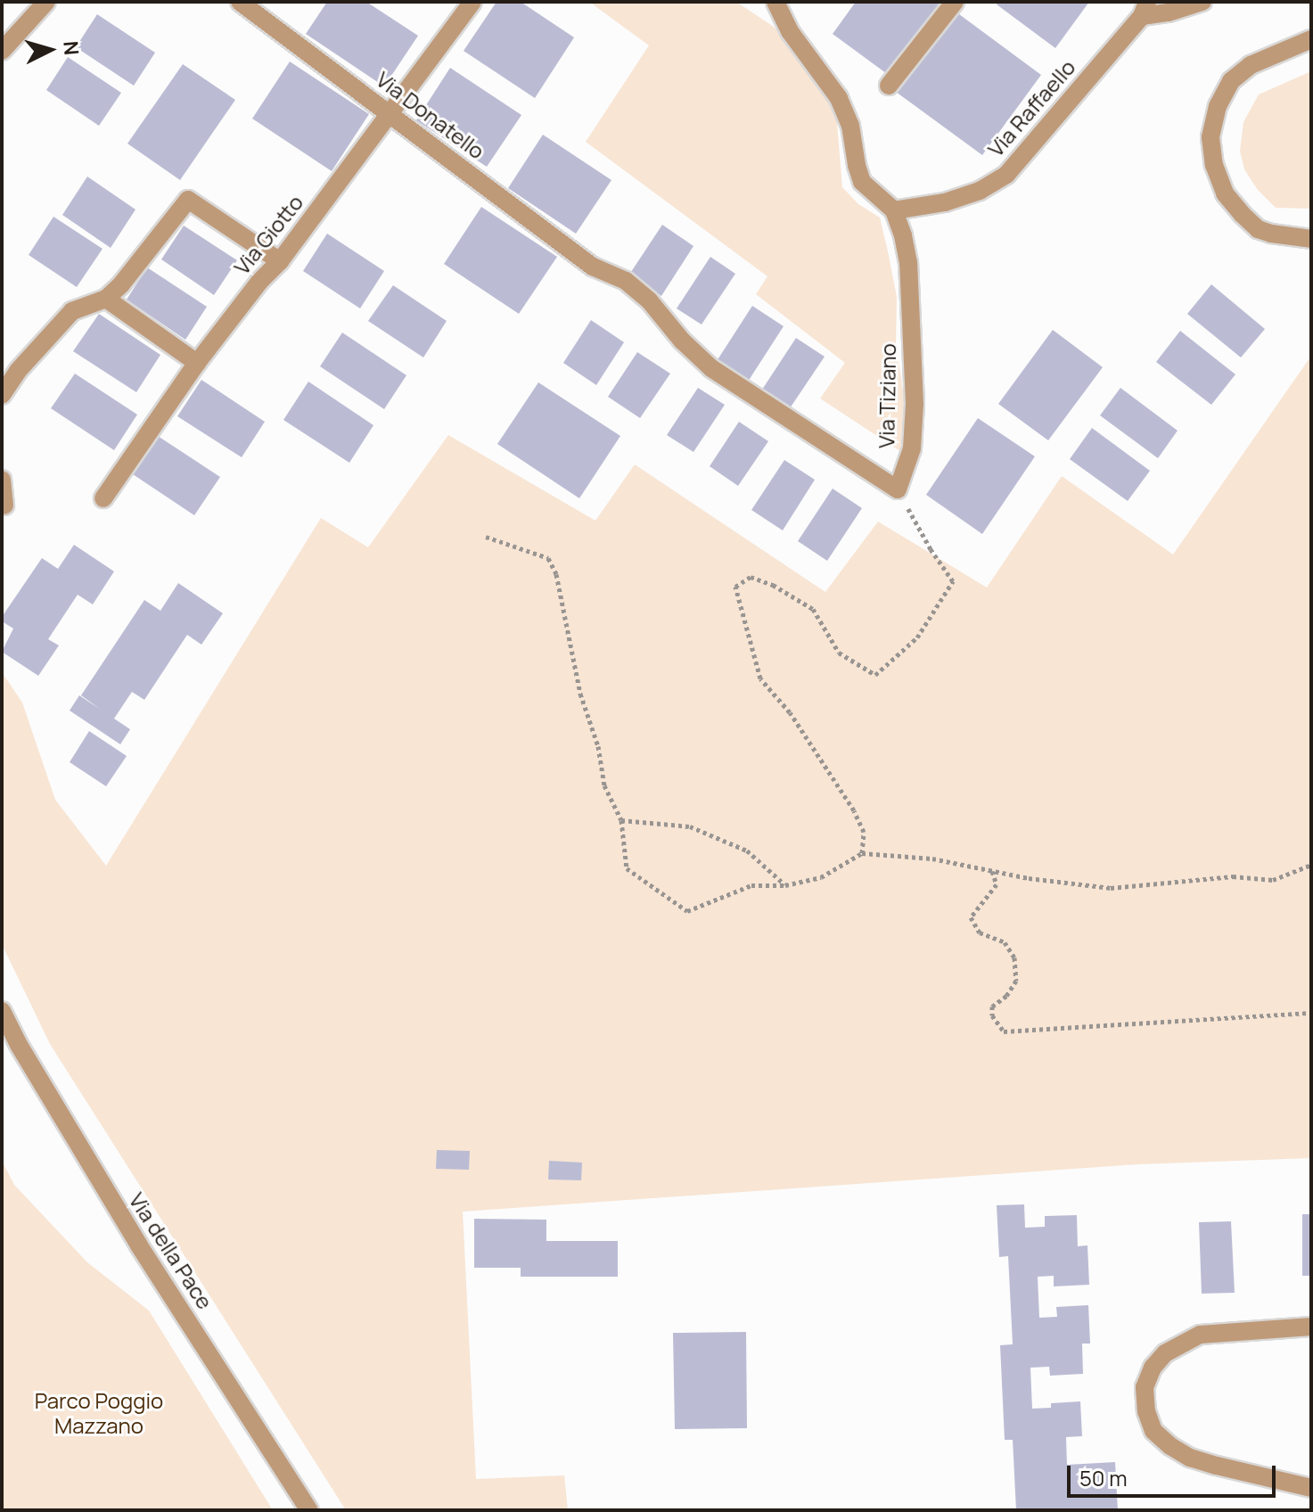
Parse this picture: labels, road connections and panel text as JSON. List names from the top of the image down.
{
  "streets": {
    "street": [
      "Via Raffaello",
      "Via Donatello",
      "Via Giotto",
      "Via Tiziano",
      "Via della Pace"
    ]
  },
  "crossings": [
    ["Via Raffaello", "Via Tiziano"],
    ["Via Donatello", "Via Giotto"],
    ["Via Donatello", "Via Tiziano"]
  ],
  "parks": ["Parco Poggio Mazzano"],
  "scale_bar": "50 m",
  "north": "right"
}
